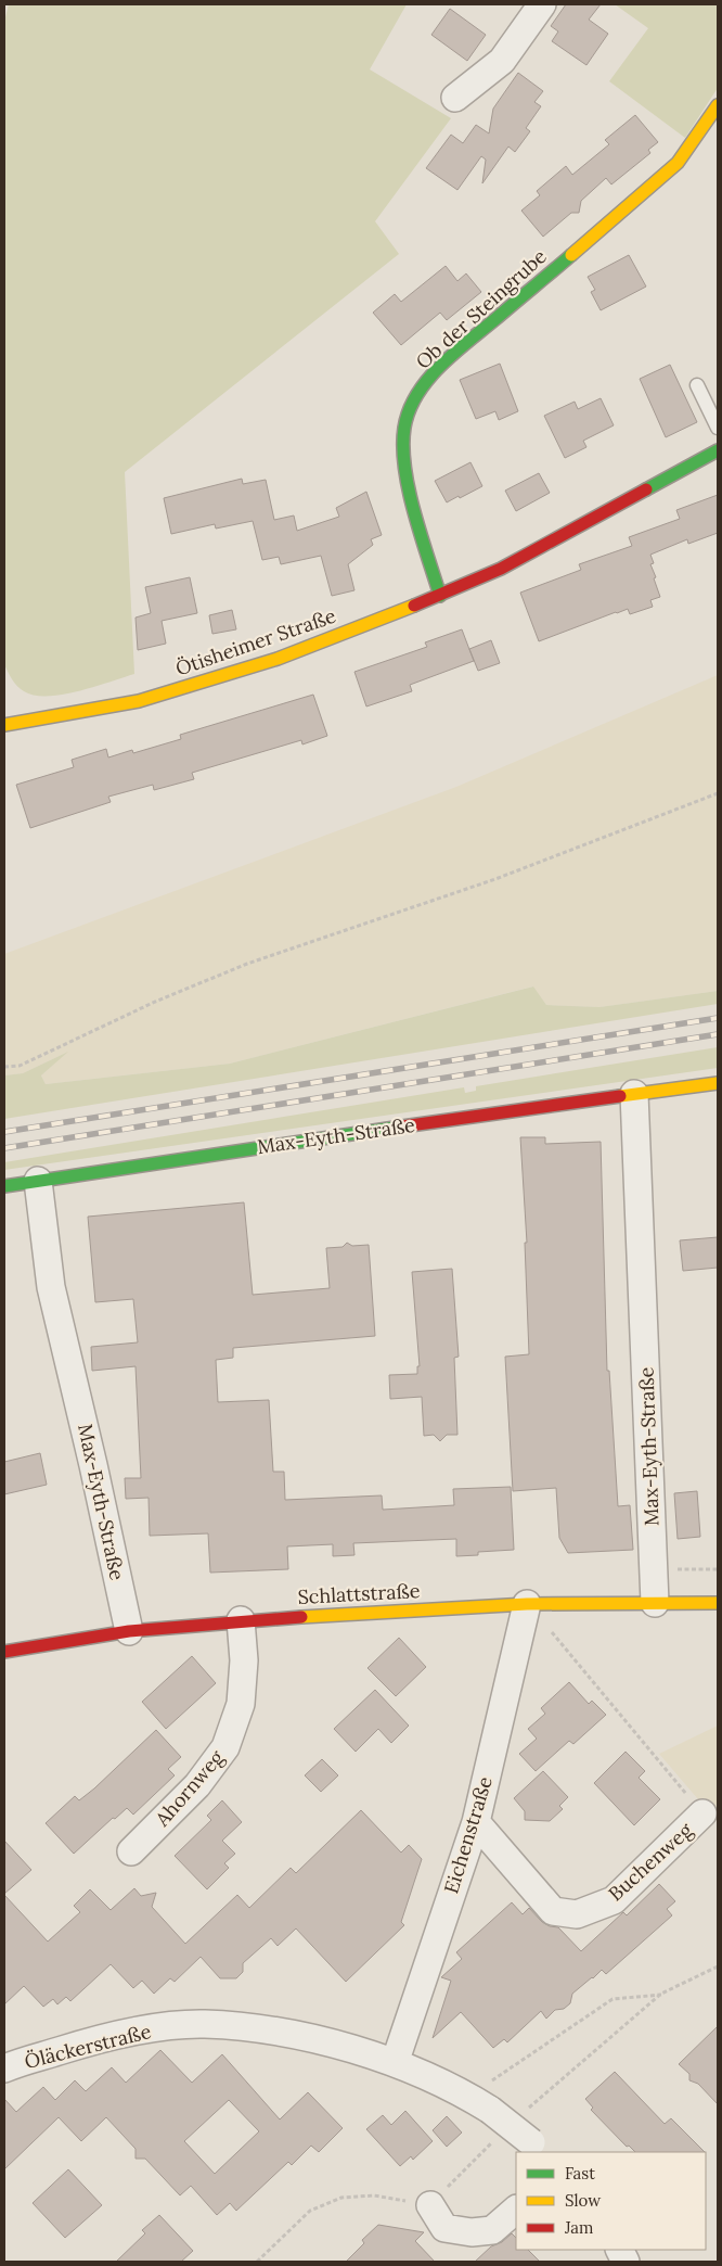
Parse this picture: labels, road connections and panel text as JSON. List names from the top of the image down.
{
  "streets": {
    "street": [
      "Ob der Steingrube",
      "Ötisheimer Straße",
      "Max-Eyth-Straße",
      "Schlattstraße",
      "Ahornweg",
      "Eichenstraße",
      "Buchenweg",
      "Öläckerstraße"
    ]
  },
  "crossings": [
    ["Ob der Steingrube", "Ötisheimer Straße"],
    ["Max-Eyth-Straße", "Schlattstraße"],
    ["Schlattstraße", "Ahornweg"],
    ["Schlattstraße", "Eichenstraße"],
    ["Eichenstraße", "Buchenweg"],
    ["Eichenstraße", "Öläckerstraße"]
  ],
  "legend": ["Fast", "Slow", "Jam"]
}
